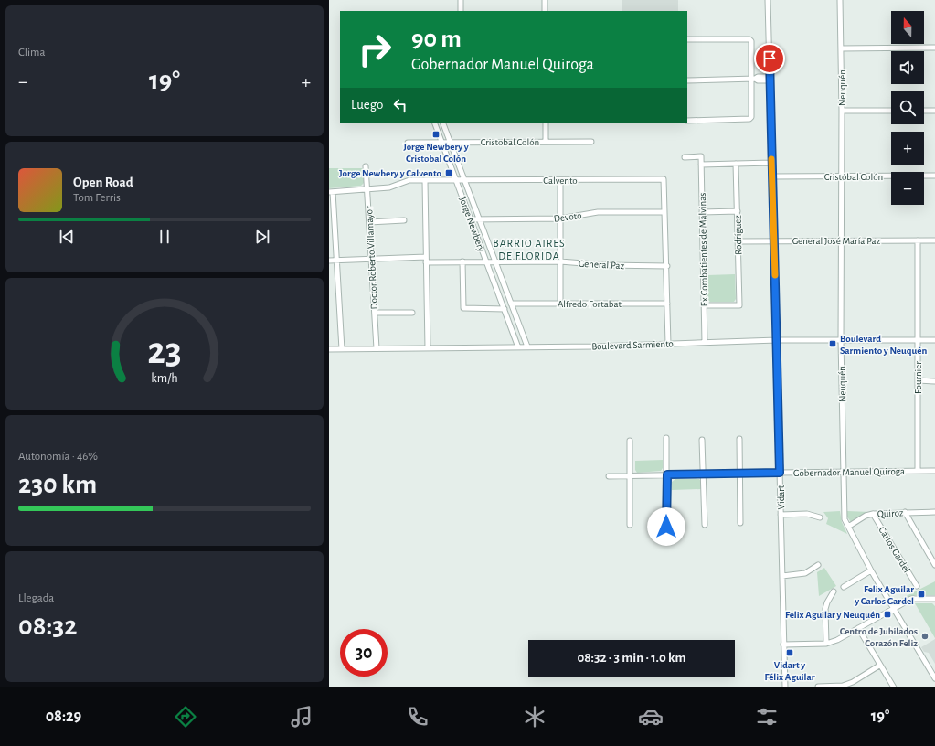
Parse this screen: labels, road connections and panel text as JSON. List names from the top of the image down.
{
  "streets": {
    "street": [
      "Neuquén",
      "Cristobal Colón",
      "Cristóbal Colón",
      "Calvento",
      "Devoto",
      "Jorge Newbery",
      "Rodríguez",
      "General José María Paz",
      "Ex Combatientes de Malvinas",
      "Doctor Roberto Villamayor",
      "General Paz",
      "Alfredo Fortabat",
      "Boulevard Sarmiento",
      "Fournier",
      "Gobernador Manuel Quiroga",
      "Vidart",
      "Quiroz",
      "Carlos Gardel"
    ]
  },
  "crossings": [
    ["Neuquén", "Cristóbal Colón"],
    ["Neuquén", "General José María Paz"],
    ["Neuquén", "Boulevard Sarmiento"],
    ["Neuquén", "Gobernador Manuel Quiroga"],
    ["Neuquén", "Quiroz"],
    ["Cristobal Colón", "Jorge Newbery"],
    ["Cristóbal Colón", "Vidart"],
    ["Calvento", "Devoto"],
    ["Calvento", "Jorge Newbery"],
    ["Devoto", "Jorge Newbery"],
    ["Jorge Newbery", "General Paz"],
    ["Jorge Newbery", "Alfredo Fortabat"],
    ["Jorge Newbery", "Boulevard Sarmiento"],
    ["Rodríguez", "General José María Paz"],
    ["Rodríguez", "Ex Combatientes de Malvinas"],
    ["General José María Paz", "Fournier"],
    ["General José María Paz", "Vidart"],
    ["Ex Combatientes de Malvinas", "Boulevard Sarmiento"],
    ["Doctor Roberto Villamayor", "General Paz"],
    ["Doctor Roberto Villamayor", "Boulevard Sarmiento"],
    ["Boulevard Sarmiento", "Fournier"],
    ["Boulevard Sarmiento", "Vidart"],
    ["Fournier", "Gobernador Manuel Quiroga"],
    ["Gobernador Manuel Quiroga", "Vidart"],
    ["Quiroz", "Carlos Gardel"]
  ],
  "districts": ["BARRIO AIRES DE FLORIDA"],
  "places": {
    "transit": [
      "Jorge Newbery y Cristobal Colón",
      "Jorge Newbery y Calvento",
      "Boulevard Sarmiento y Neuquén",
      "Felix Aguilar y Carlos Gardel",
      "Felix Aguilar y Neuquén",
      "Vidart y Félix Aguilar"
    ],
    "other": ["Centro de Jubilados Corazón Feliz"]
  },
  "north": "top",
  "page": {
    "tile": [
      "Clima",
      ["Autonomía · 46%", "230 km"],
      ["Llegada", "08:32"]
    ],
    "map_buttons": ["+", "−"],
    "turn": ["90 m", "Gobernador Manuel Quiroga"],
    "heat": ["−", "19°", "+"],
    "then": "Luego",
    "song": ["Open Road", "Tom Ferris"],
    "limit": "30",
    "trip": "08:32 · 3 min · 1.0 km",
    "tabs": ["08:29", "19°"],
    "gauge": ["23", "km/h"]
  }
}
